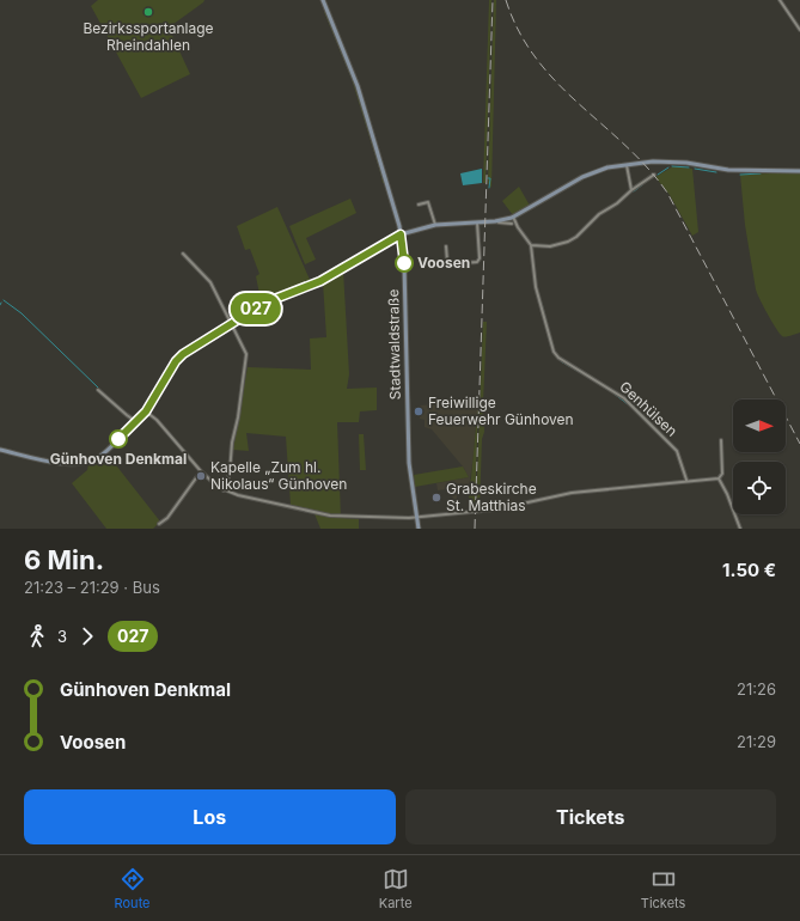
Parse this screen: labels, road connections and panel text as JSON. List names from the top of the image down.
{
  "streets": {
    "street": ["Stadtwaldstraße", "Genhülsen"]
  },
  "places": [
    "Bezirkssportanlage Rheindahlen",
    "Voosen",
    "Freiwillige Feuerwehr Günhoven",
    "Günhoven Denkmal",
    "Kapelle „Zum hl. Nikolaus“ Günhoven",
    "Grabeskirche St. Matthias"
  ],
  "lines": ["bus line 027"],
  "north": "right",
  "page": {
    "on_map": "027",
    "heading": ["6 Min.", "21:23 – 21:29 · Bus", "1.50 €"],
    "legs": ["3", "027"],
    "list": [
      {
        "name": "Günhoven Denkmal",
        "value": "21:26"
      },
      {
        "name": "Voosen",
        "value": "21:29"
      }
    ],
    "buttons": ["Los", "Tickets"],
    "tabs": ["Route", "Karte", "Tickets"]
  }
}
